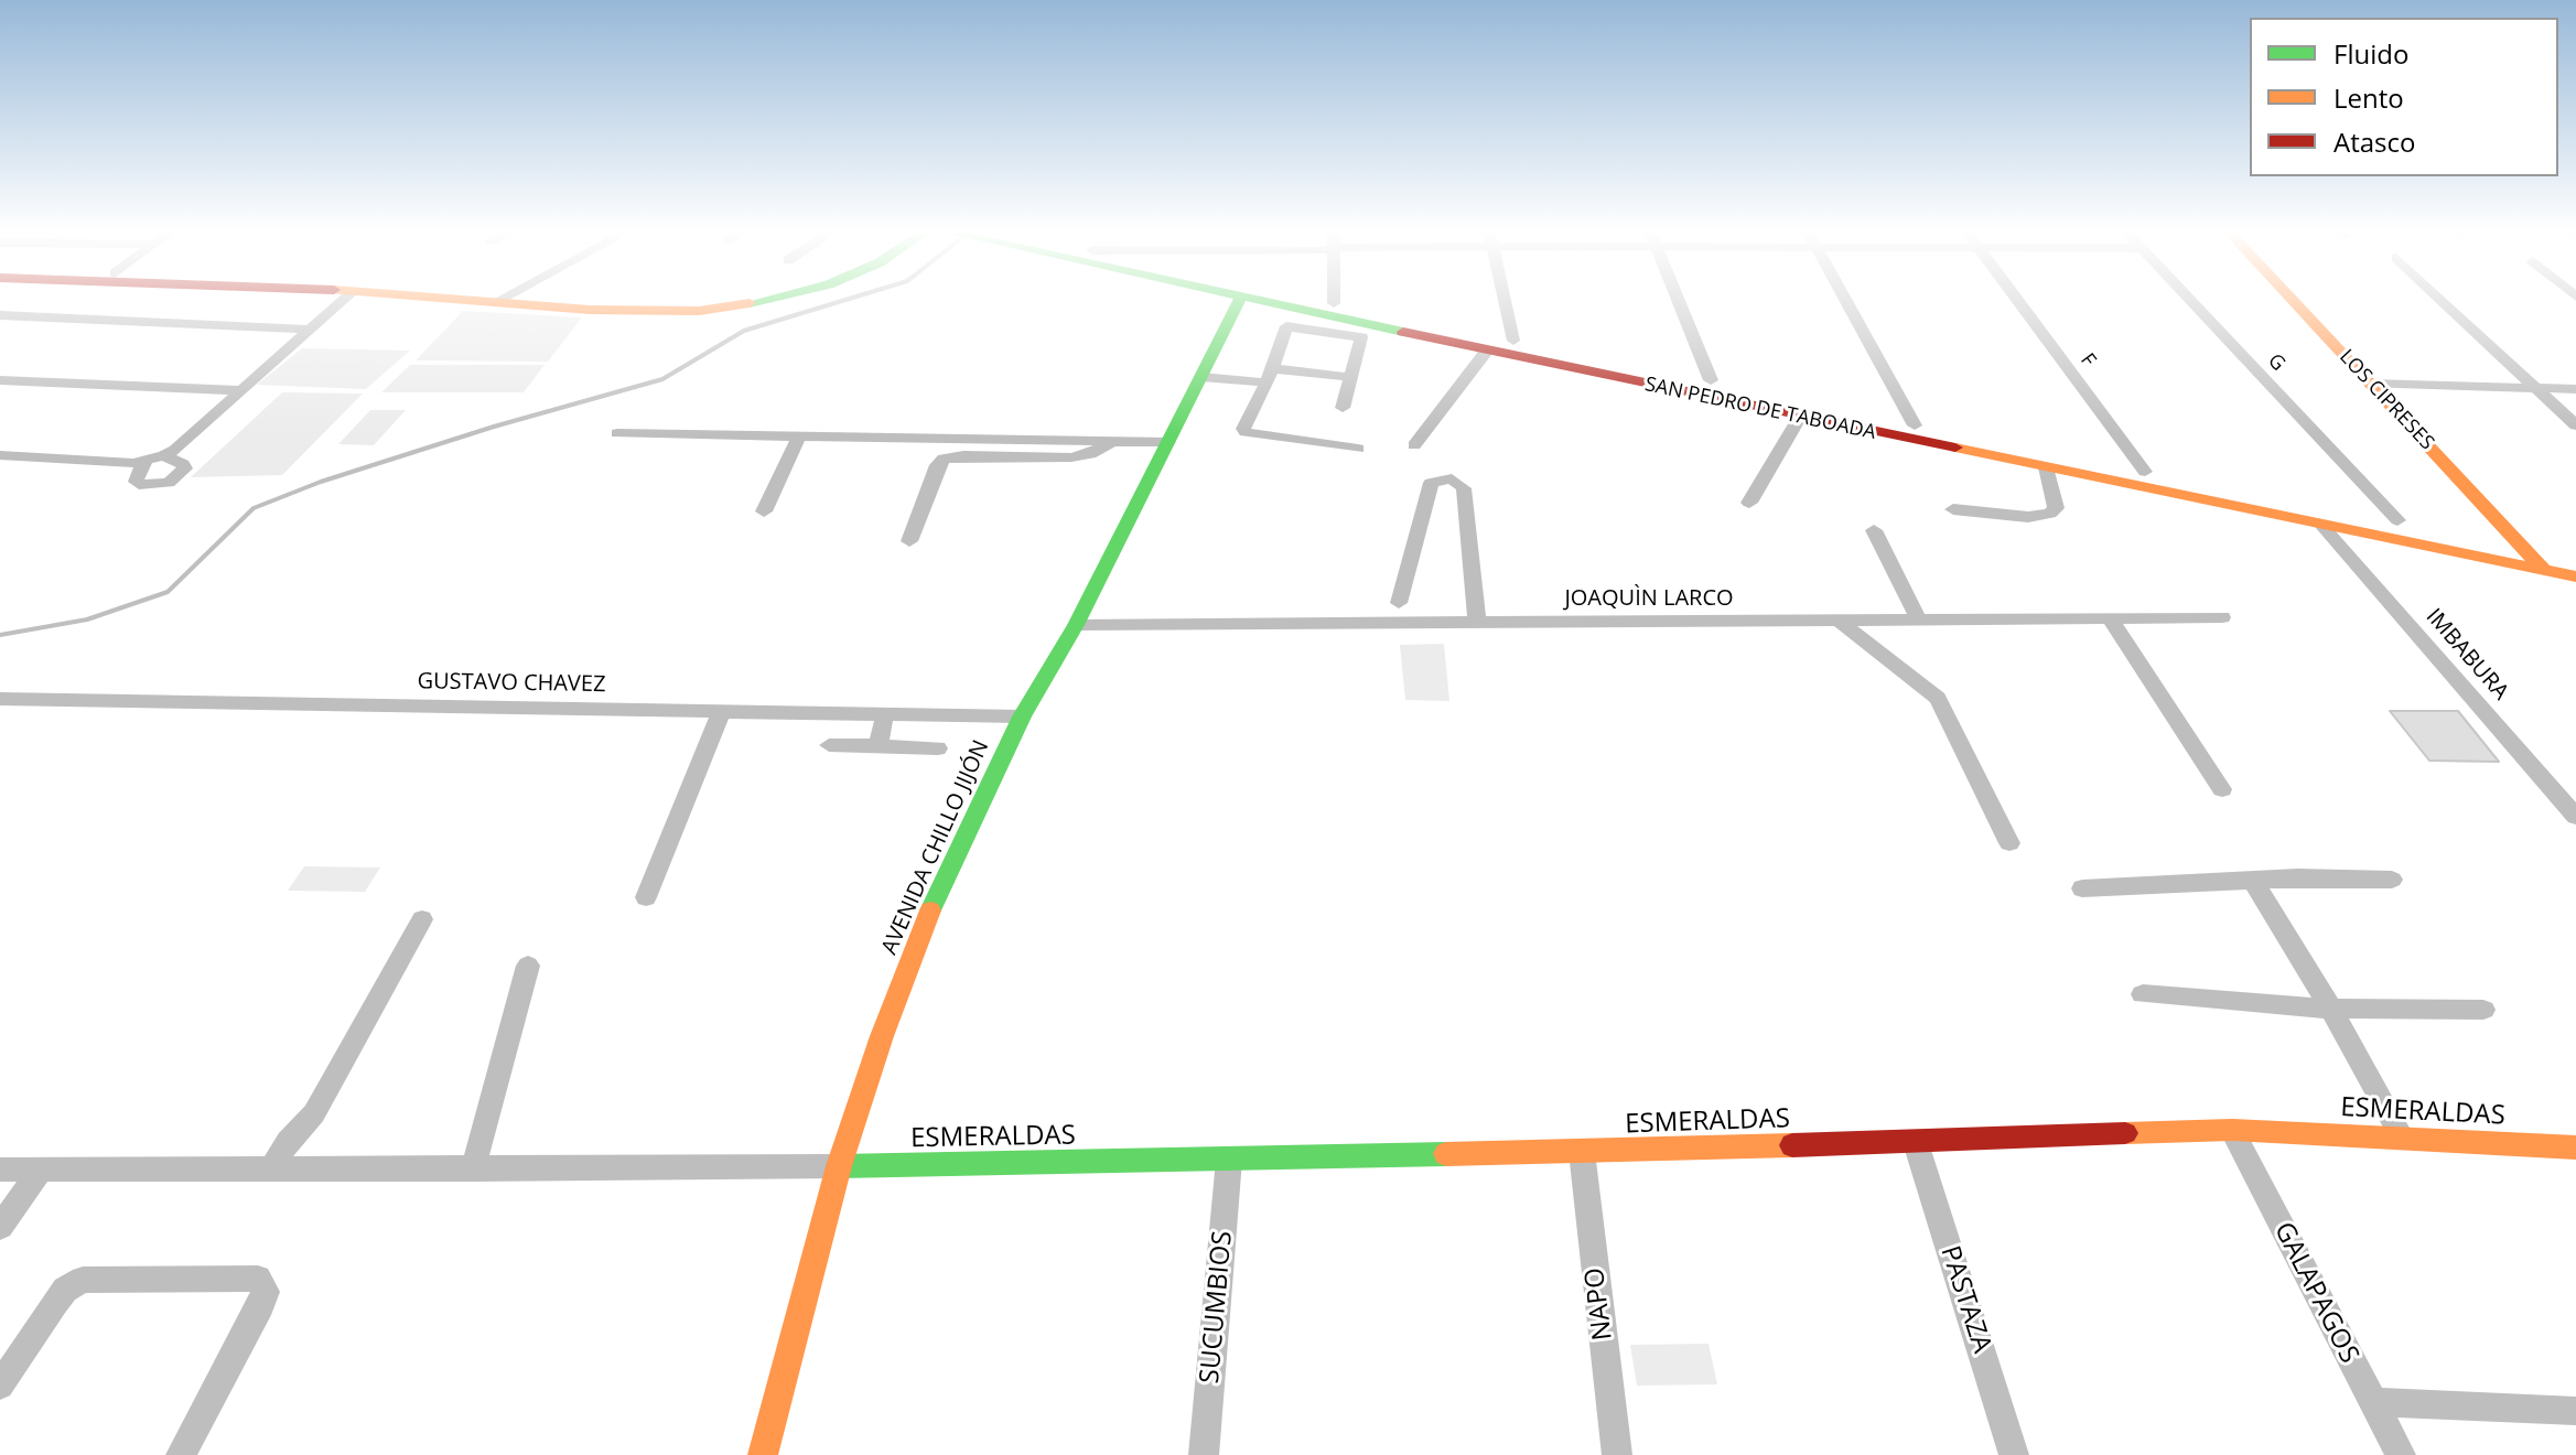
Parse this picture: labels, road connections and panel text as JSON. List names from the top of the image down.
{
  "streets": {
    "street": [
      "F",
      "G",
      "LOS CIPRESES",
      "SAN PEDRO DE TABOADA",
      "JOAQUÌN LARCO",
      "IMBABURA",
      "GUSTAVO CHAVEZ",
      "AVENIDA CHILLO JIJÓN",
      "ESMERALDAS",
      "GALAPAGOS",
      "PASTAZA",
      "NAPO",
      "SUCUMBIOS"
    ]
  },
  "crossings": [
    ["LOS CIPRESES", "SAN PEDRO DE TABOADA"],
    ["SAN PEDRO DE TABOADA", "IMBABURA"],
    ["JOAQUÌN LARCO", "AVENIDA CHILLO JIJÓN"],
    ["GUSTAVO CHAVEZ", "AVENIDA CHILLO JIJÓN"],
    ["AVENIDA CHILLO JIJÓN", "ESMERALDAS"],
    ["ESMERALDAS", "GALAPAGOS"],
    ["ESMERALDAS", "PASTAZA"],
    ["ESMERALDAS", "NAPO"],
    ["ESMERALDAS", "SUCUMBIOS"]
  ],
  "legend": ["Fluido", "Lento", "Atasco"]
}
